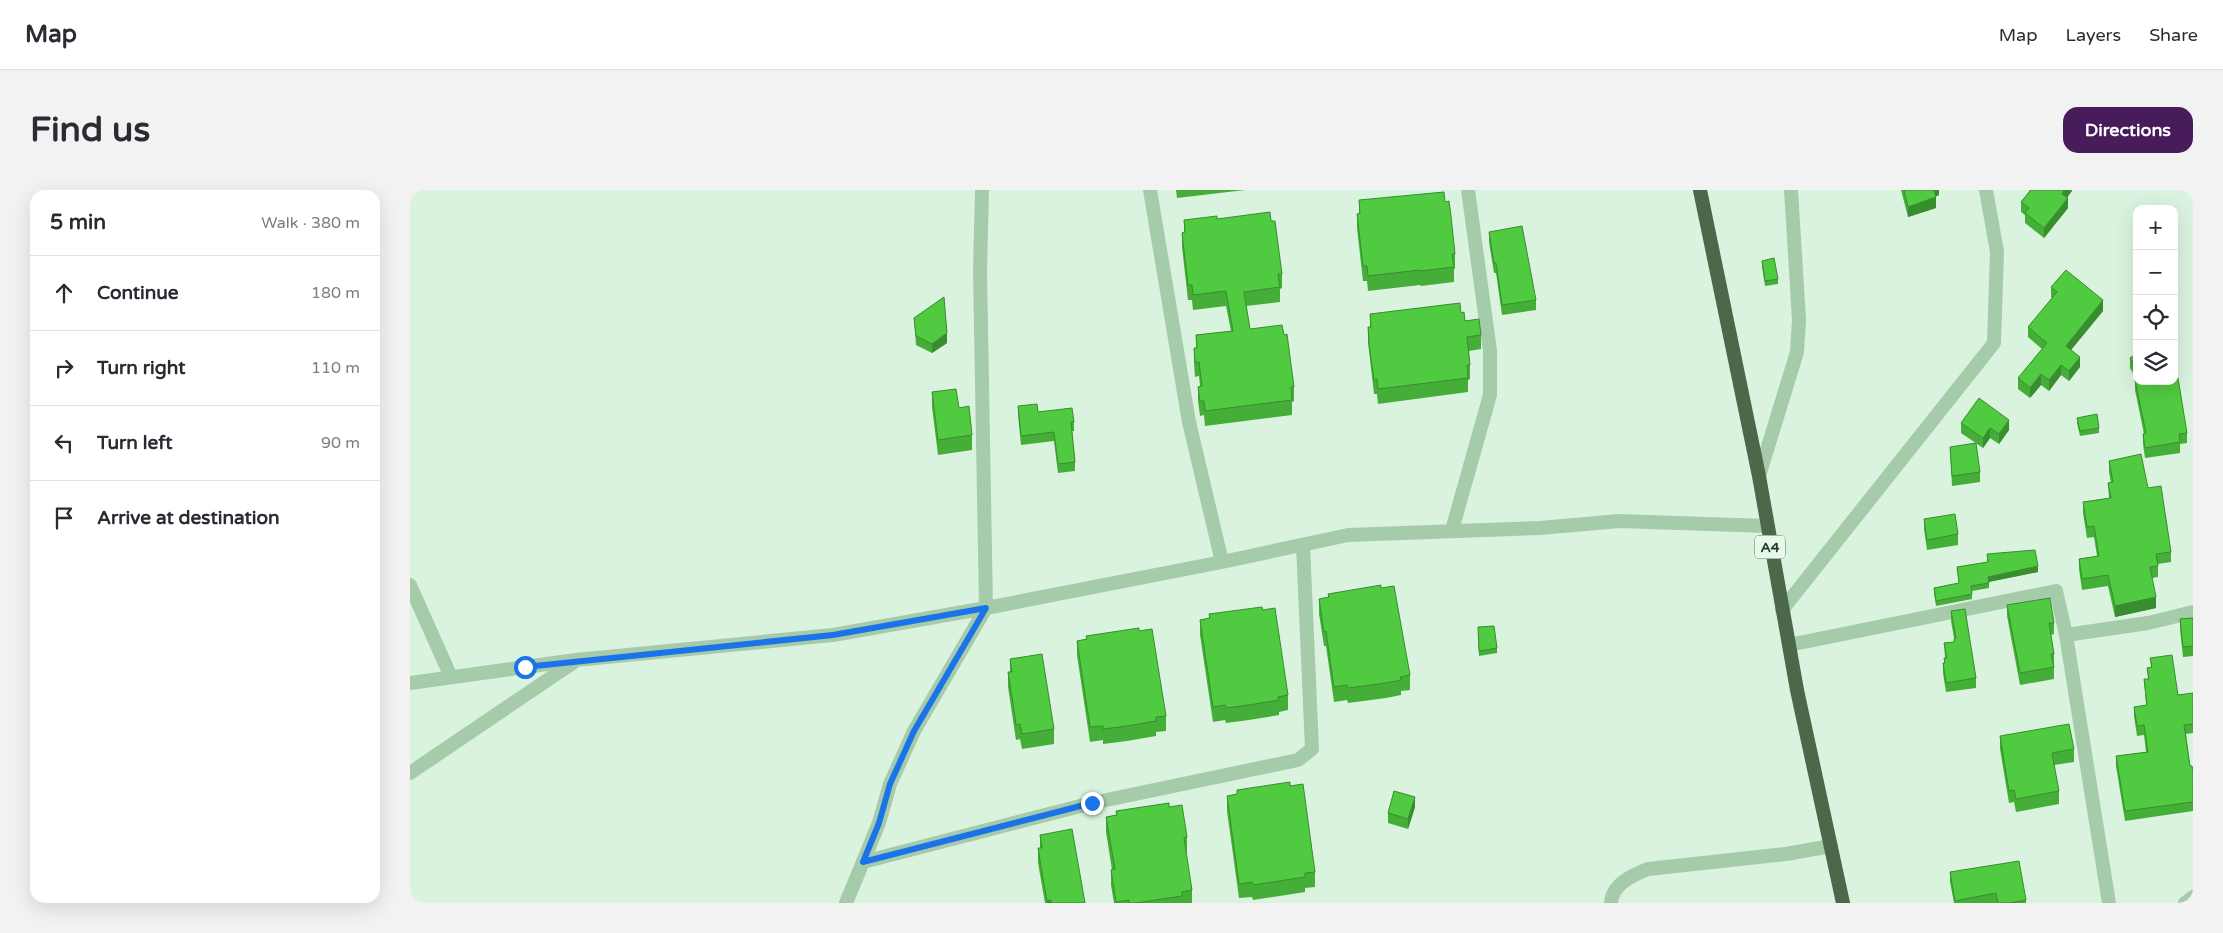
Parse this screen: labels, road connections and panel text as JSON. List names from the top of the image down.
{
  "streets": {
    "highway": ["A4"]
  },
  "page": {
    "header": "Map",
    "nav": ["Map", "Layers", "Share"],
    "buttons": "Directions",
    "title": "Find us",
    "heading": ["5 min", "Walk · 380 m"],
    "map_buttons": ["+", "−"],
    "list": [
      ["Continue", "180 m"],
      ["Turn right", "110 m"],
      ["Turn left", "90 m"],
      "Arrive at destination"
    ]
  }
}
